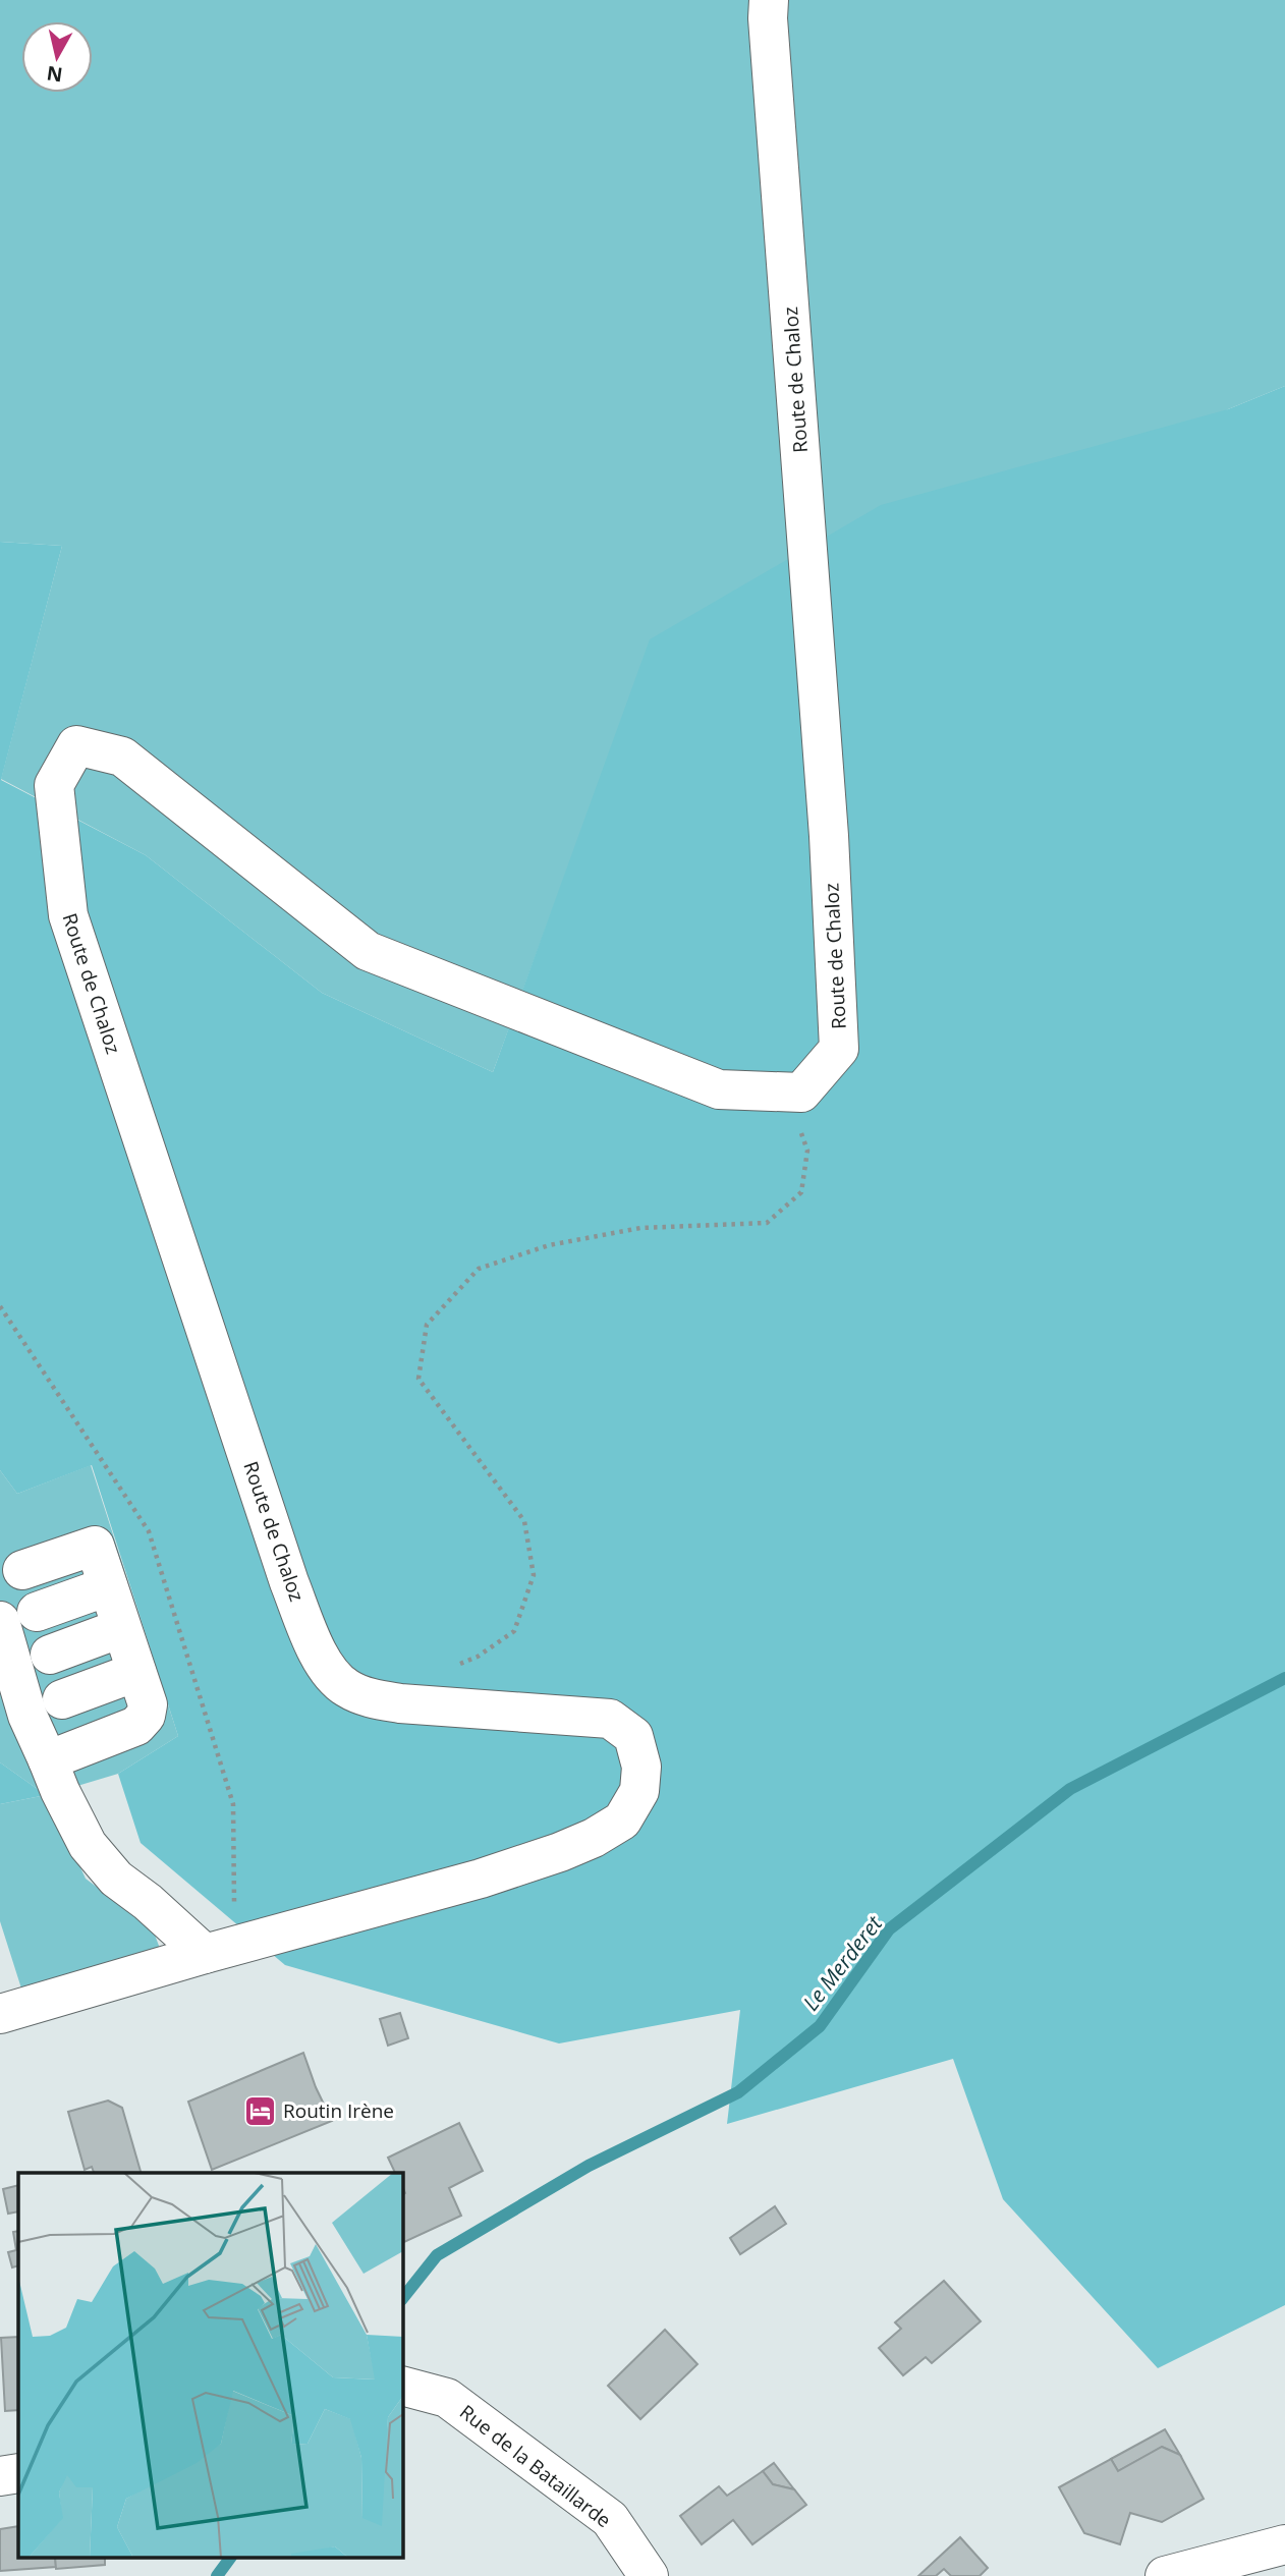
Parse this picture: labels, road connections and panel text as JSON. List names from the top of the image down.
{
  "streets": {
    "street": ["Route de Chaloz", "Rue de la Bataillarde"]
  },
  "water": ["Le Merderet"],
  "places": {
    "hotel": ["Routin Irène"]
  },
  "north": "bottom"
}
